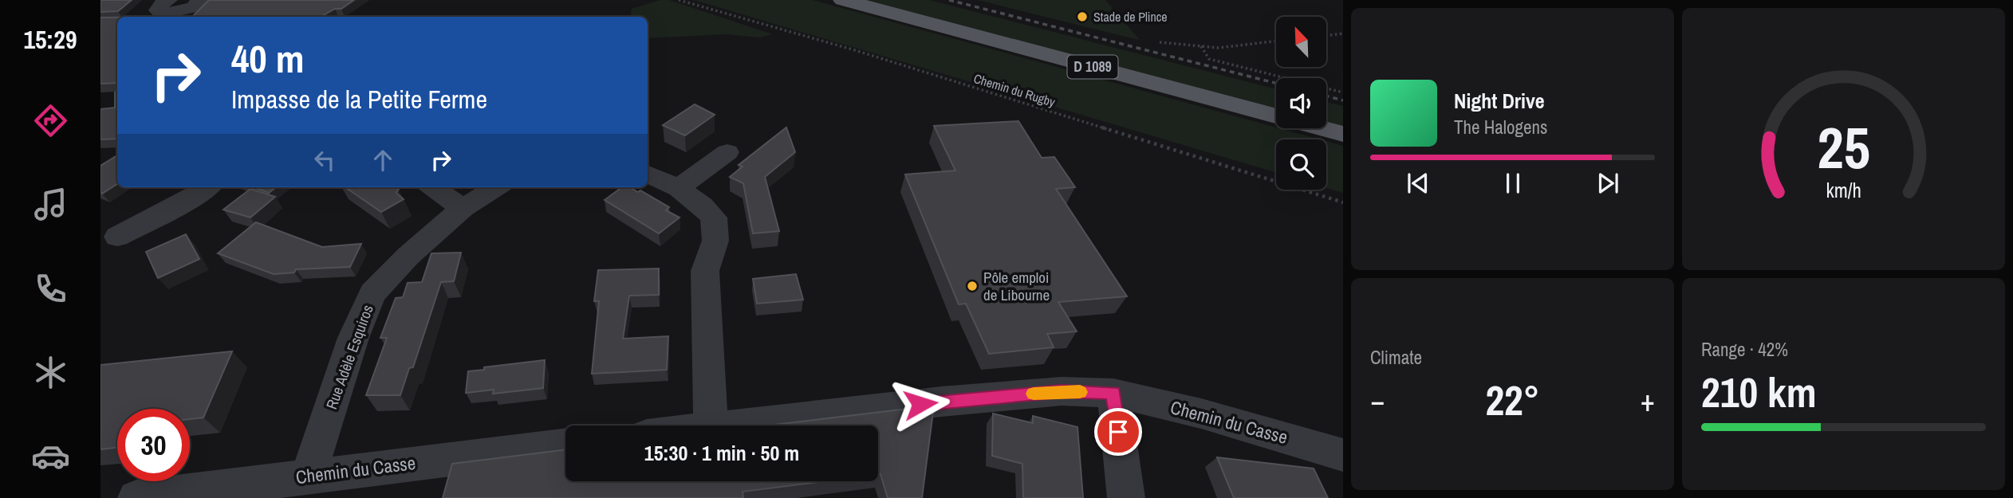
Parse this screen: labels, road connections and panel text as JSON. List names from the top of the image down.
{
  "streets": {
    "main road": ["D 1089"],
    "street": ["Rue Adèle Esquiros", "Chemin du Casse"],
    "path": ["Chemin du Rugby"]
  },
  "crossings": [
    ["Rue Adèle Esquiros", "Chemin du Casse"]
  ],
  "places": ["Stade de Plince", "Pôle emploi de Libourne"],
  "north": "top left",
  "page": {
    "tabs": "15:29",
    "turn": ["40 m", "Impasse de la Petite Ferme"],
    "song": ["Night Drive", "The Halogens"],
    "tile": [
      "Climate",
      ["Range · 42%", "210 km"]
    ],
    "heat": ["−", "22°", "+"],
    "limit": "30",
    "trip": "15:30 · 1 min · 50 m",
    "gauge": ["25", "km/h"]
  }
}
